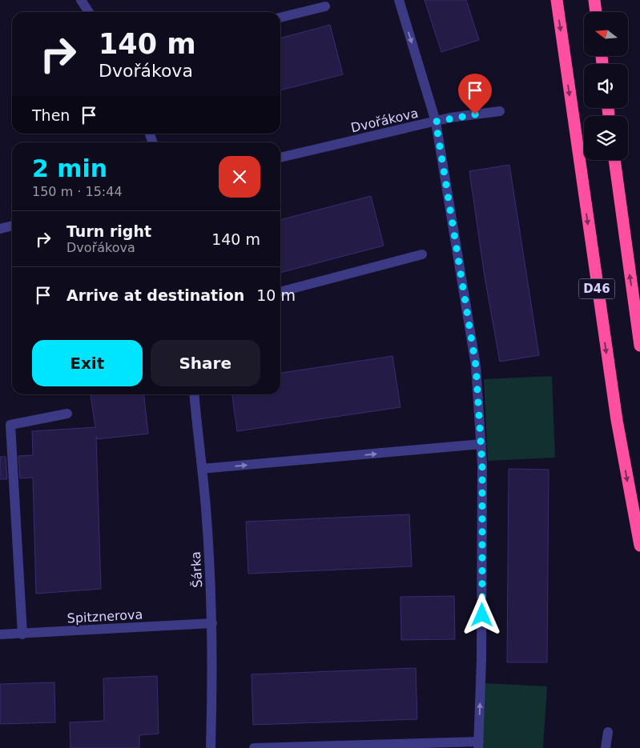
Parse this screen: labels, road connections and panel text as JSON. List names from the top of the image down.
{
  "streets": {
    "highway": ["D46"],
    "street": ["Dvořákova", "Šárka", "Spitznerova"]
  },
  "crossings": [
    ["Šárka", "Spitznerova"]
  ],
  "north": "left",
  "page": {
    "turn": ["140 m", "Dvořákova"],
    "then": "Then",
    "heading": ["2 min", "150 m · 15:44"],
    "list": [
      {
        "name": "Turn right",
        "note": "Dvořákova",
        "value": "140 m"
      },
      {
        "name": "Arrive at destination",
        "value": "10 m"
      }
    ],
    "buttons": ["Exit", "Share"]
  }
}
